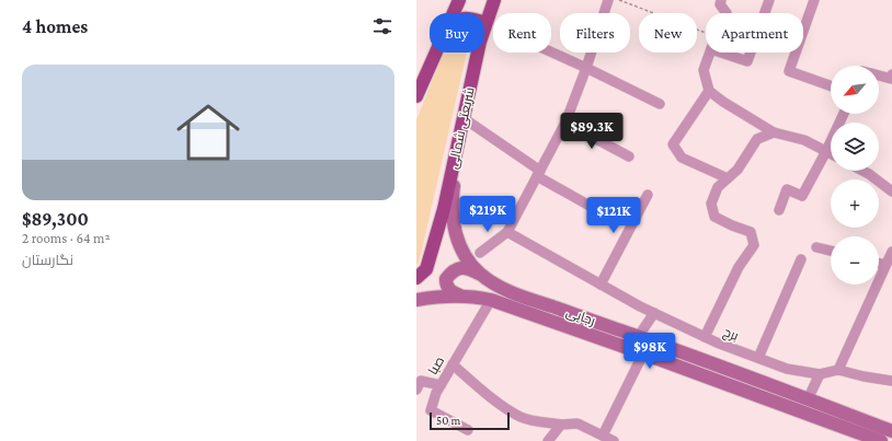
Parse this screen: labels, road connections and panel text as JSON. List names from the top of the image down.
{
  "streets": {
    "main road": ["شریعتی شمالی", "رجایی"],
    "street": ["برج", "صبا"]
  },
  "crossings": [
    ["شریعتی شمالی", "رجایی"],
    ["رجایی", "صبا"]
  ],
  "scale_bar": "50 m",
  "north": "bottom left",
  "page": {
    "heading": "4 homes",
    "chip": [
      "Buy",
      "Rent",
      "Filters",
      "New",
      "Apartment"
    ],
    "list": [
      {
        "name": "$89,300",
        "note": "2 rooms · 64 m² · نگارستان"
      }
    ],
    "map_buttons": ["+", "−"],
    "price": [
      "$89.3K",
      "$219K",
      "$121K",
      "$98K"
    ],
    "scale": "50 m"
  }
}
